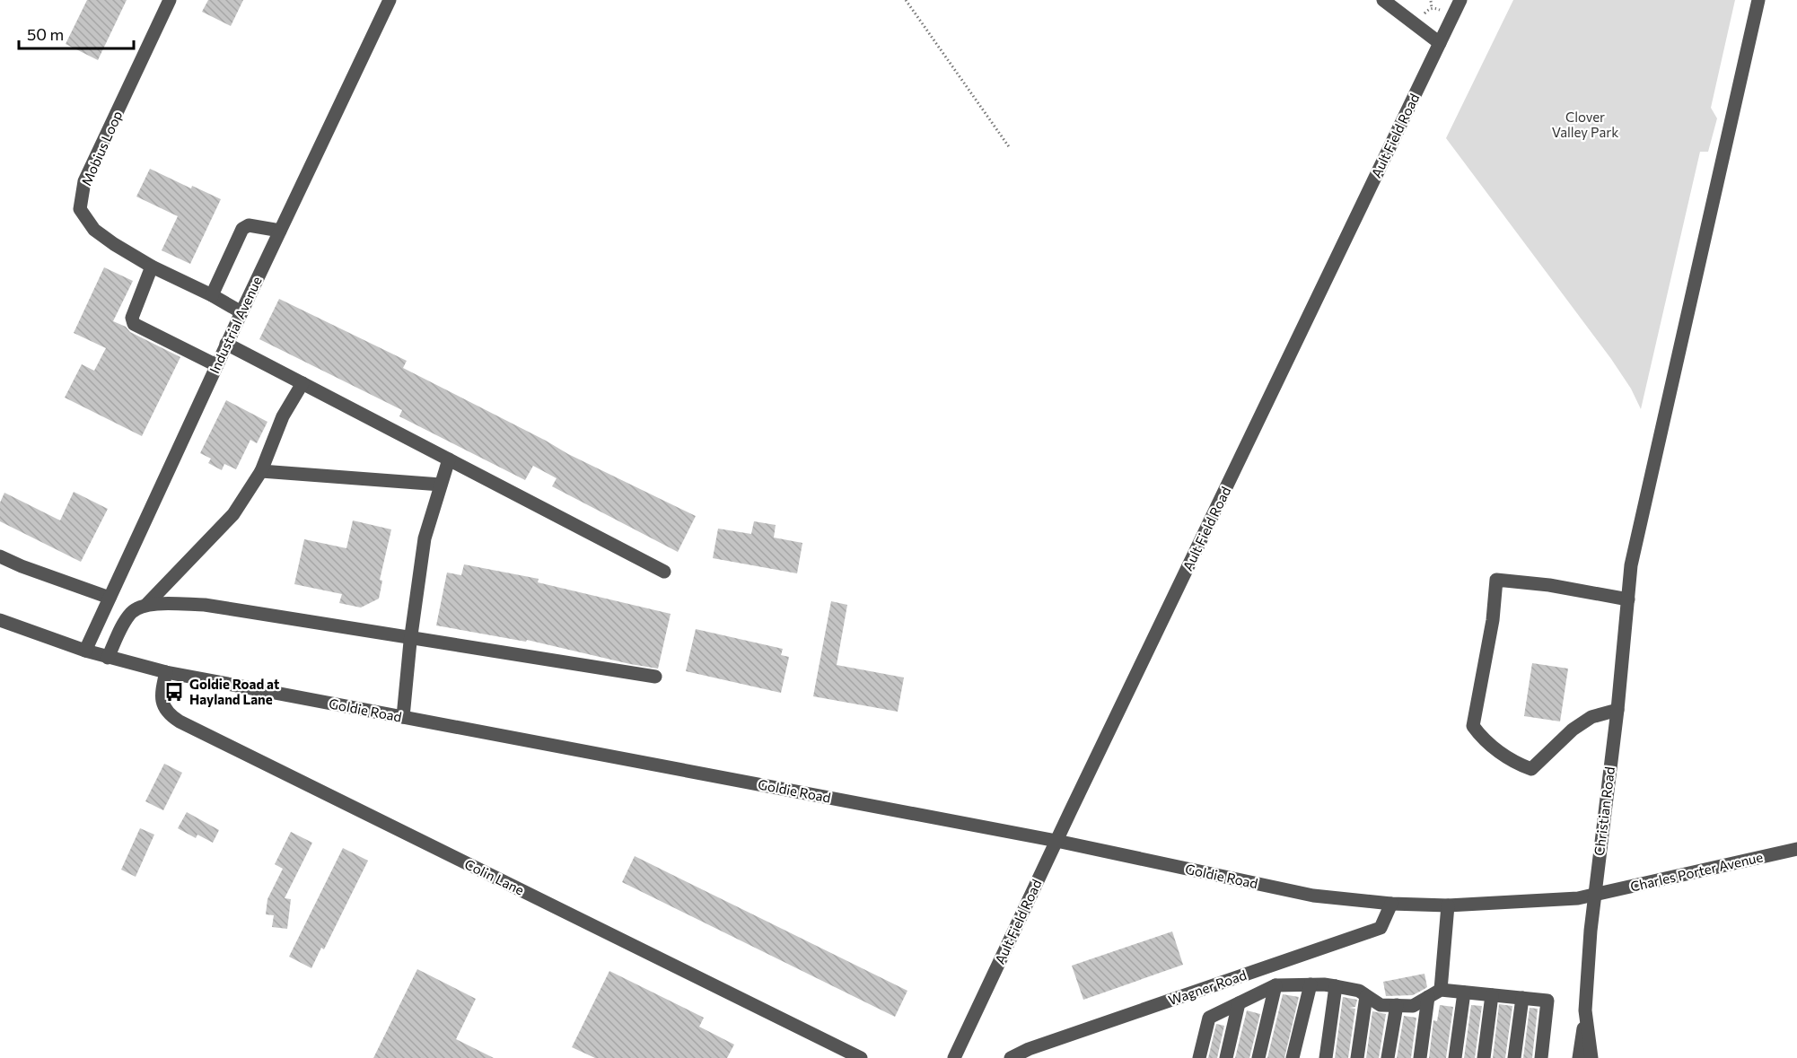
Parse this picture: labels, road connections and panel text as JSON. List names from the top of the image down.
{
  "streets": {
    "street": [
      "Ault Field Road",
      "Mobius Loop",
      "Industrial Avenue",
      "Goldie Road",
      "Christian Road",
      "Charles Porter Avenue",
      "Colin Lane",
      "Wagner Road"
    ]
  },
  "crossings": [
    ["Ault Field Road", "Goldie Road"],
    ["Mobius Loop", "Industrial Avenue"],
    ["Industrial Avenue", "Goldie Road"],
    ["Goldie Road", "Christian Road"],
    ["Goldie Road", "Charles Porter Avenue"],
    ["Goldie Road", "Colin Lane"],
    ["Goldie Road", "Wagner Road"],
    ["Christian Road", "Charles Porter Avenue"]
  ],
  "parks": ["Clover Valley Park"],
  "places": {
    "bus stop": ["Goldie Road at Hayland Lane"]
  },
  "scale_bar": "50 m"
}
